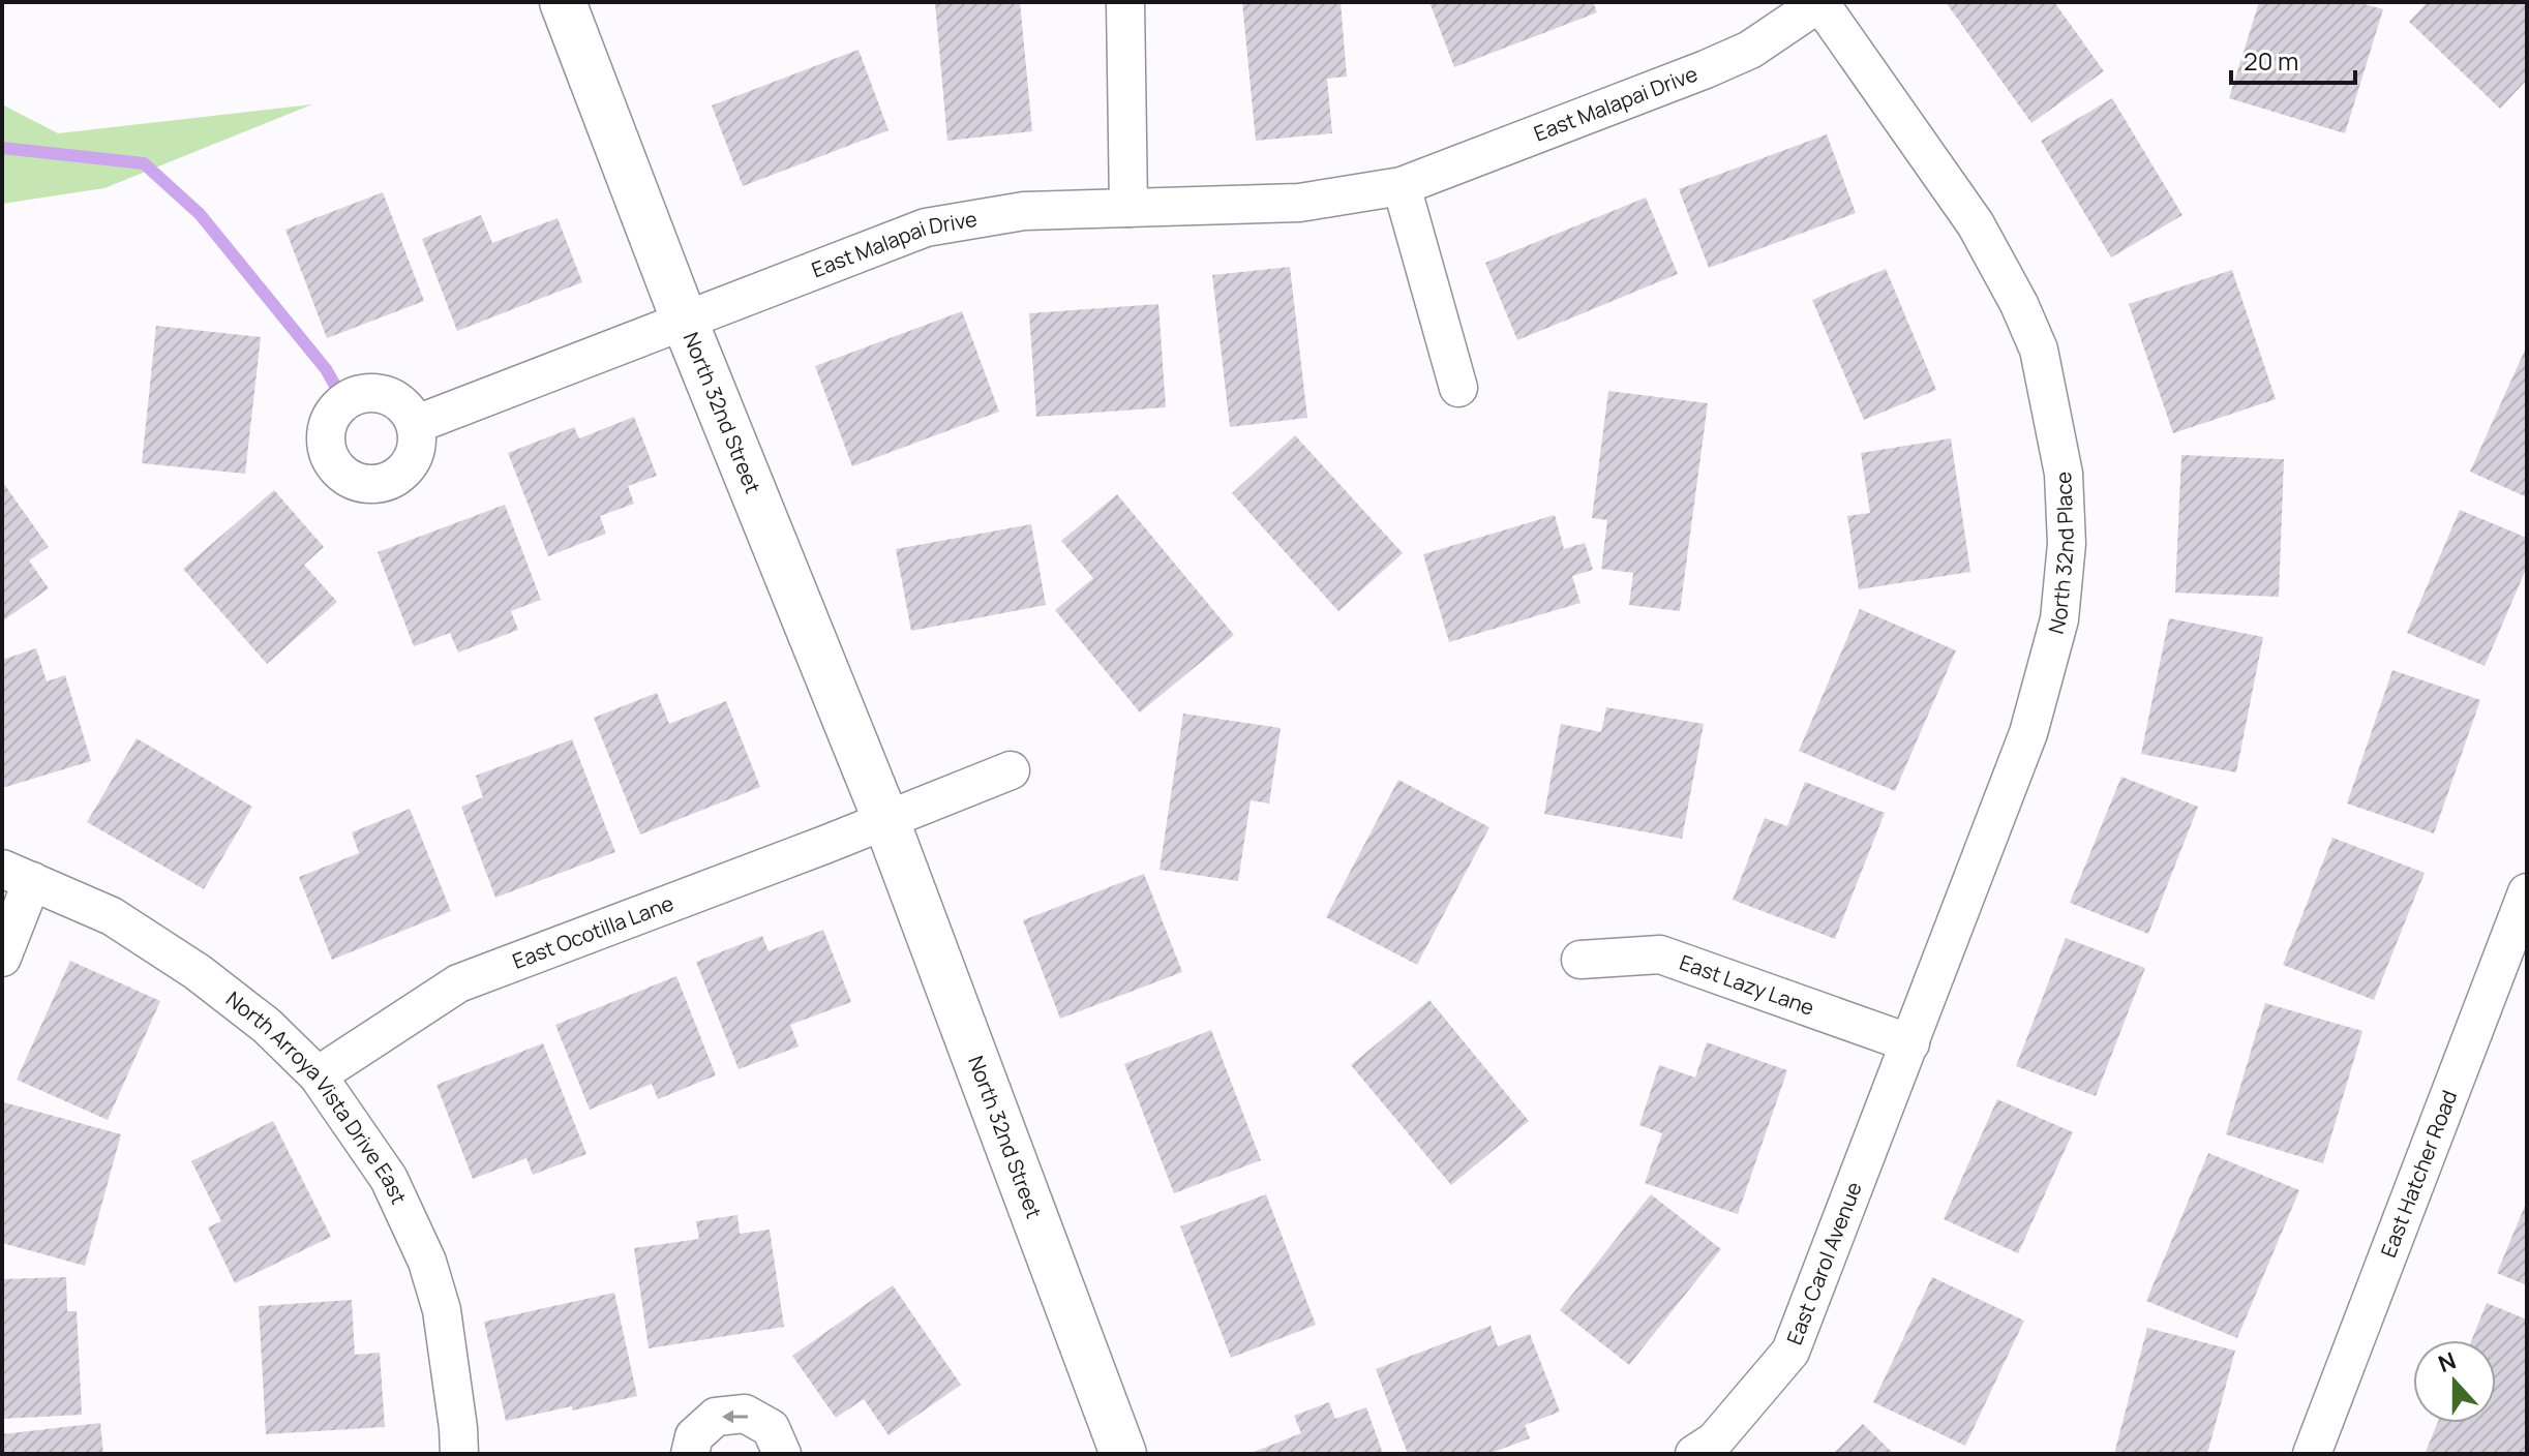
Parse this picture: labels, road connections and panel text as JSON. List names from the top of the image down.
{
  "streets": {
    "street": [
      "East Malapai Drive",
      "North 32nd Street",
      "North 32nd Place",
      "East Ocotilla Lane",
      "East Lazy Lane",
      "North Arroya Vista Drive East",
      "East Hatcher Road",
      "East Carol Avenue"
    ]
  },
  "crossings": [
    ["East Malapai Drive", "North 32nd Street"],
    ["East Malapai Drive", "North 32nd Place"],
    ["North 32nd Street", "East Ocotilla Lane"],
    ["North 32nd Place", "East Lazy Lane"],
    ["North 32nd Place", "East Carol Avenue"],
    ["East Ocotilla Lane", "North Arroya Vista Drive East"],
    ["East Lazy Lane", "East Carol Avenue"]
  ],
  "scale_bar": "20 m",
  "north": "top"
}
